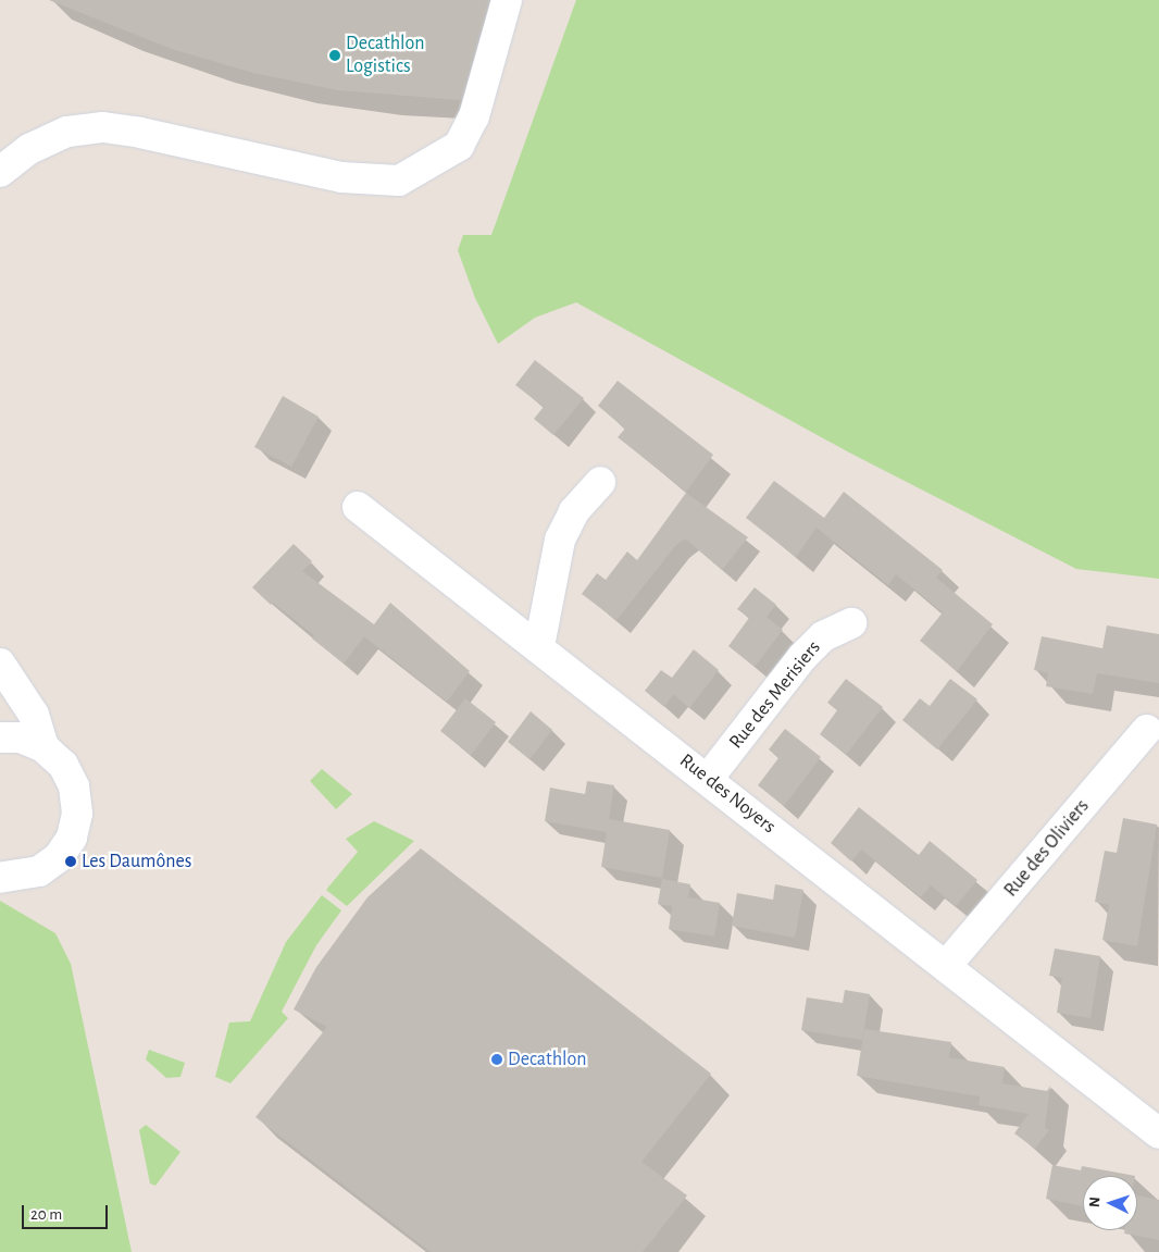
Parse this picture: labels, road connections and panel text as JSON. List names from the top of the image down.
{
  "streets": {
    "street": ["Rue des Merisiers", "Rue des Noyers", "Rue des Oliviers"]
  },
  "crossings": [
    ["Rue des Merisiers", "Rue des Noyers"],
    ["Rue des Noyers", "Rue des Oliviers"]
  ],
  "places": ["Decathlon Logistics", "Les Daumônes", "Decathlon"],
  "scale_bar": "20 m",
  "north": "left"
}
